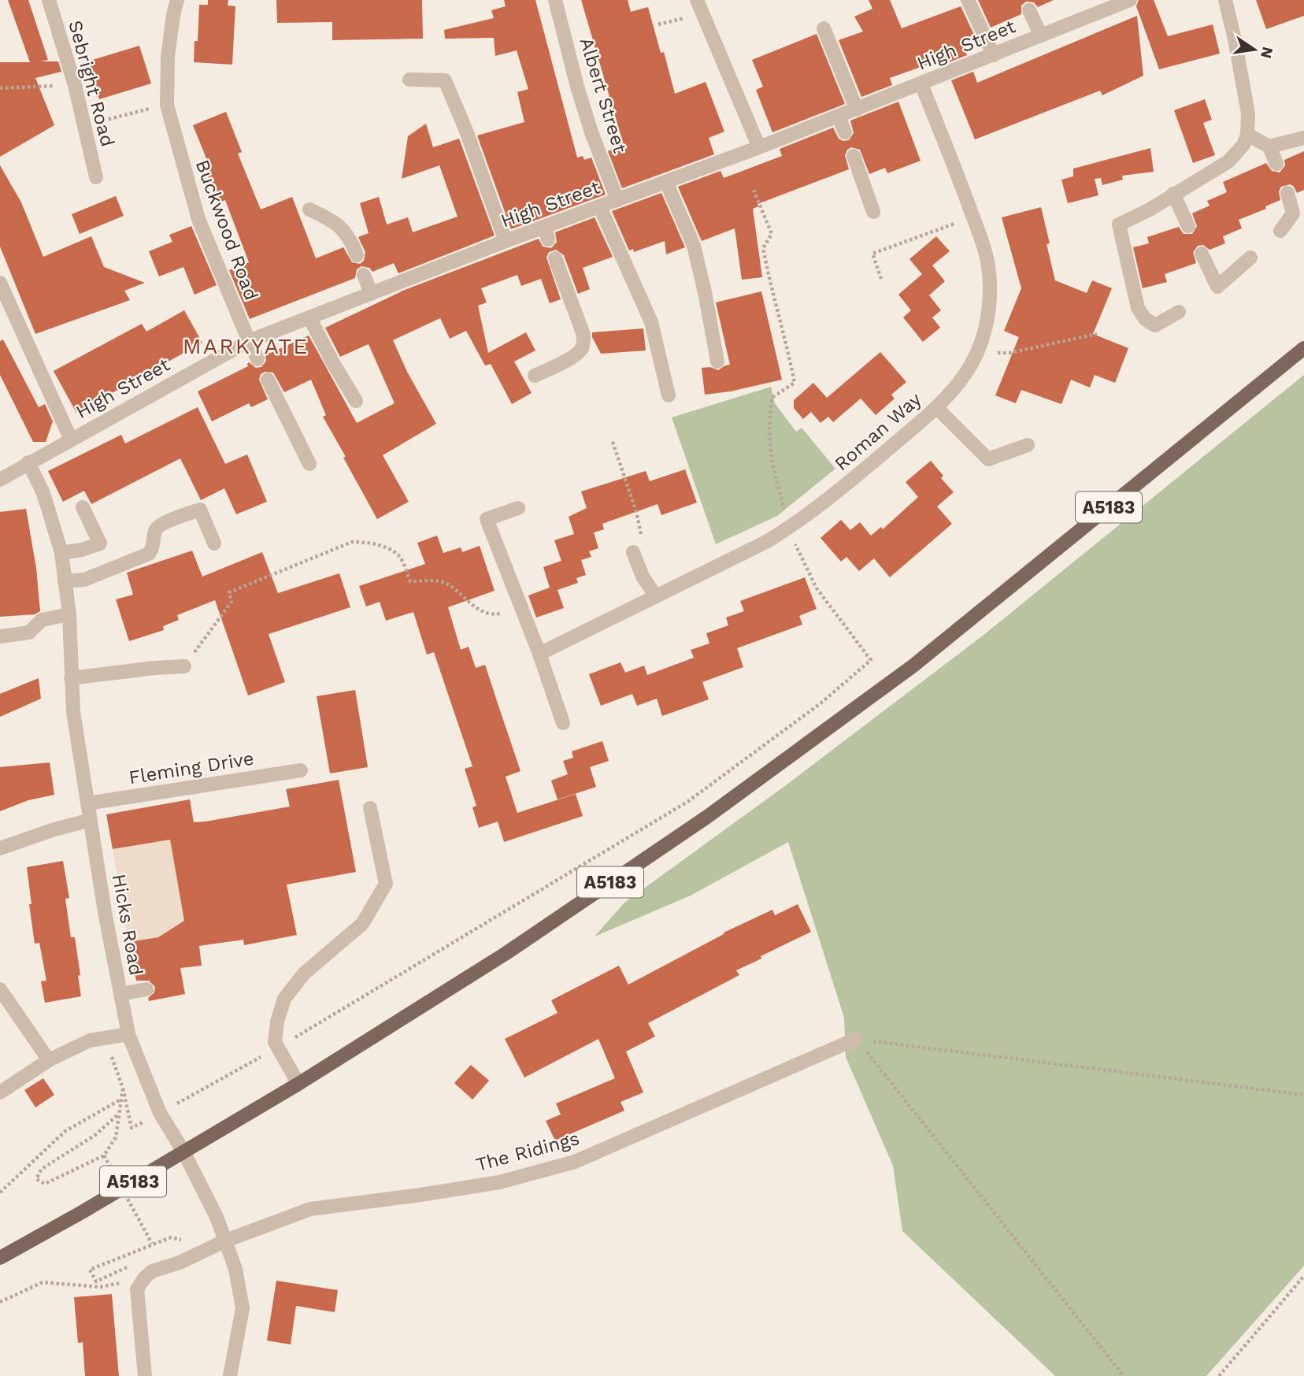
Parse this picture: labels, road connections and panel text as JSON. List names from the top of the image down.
{
  "streets": {
    "main road": ["A5183"],
    "street": [
      "High Street",
      "Sebright Road",
      "Albert Street",
      "Buckwood Road",
      "Roman Way",
      "Fleming Drive",
      "Hicks Road",
      "The Ridings"
    ]
  },
  "crossings": [
    ["High Street", "Albert Street"],
    ["High Street", "Buckwood Road"],
    ["High Street", "Roman Way"],
    ["High Street", "Hicks Road"],
    ["A5183", "Hicks Road"],
    ["Fleming Drive", "Hicks Road"],
    ["Hicks Road", "The Ridings"]
  ],
  "districts": ["MARKYATE"],
  "north": "right"
}
